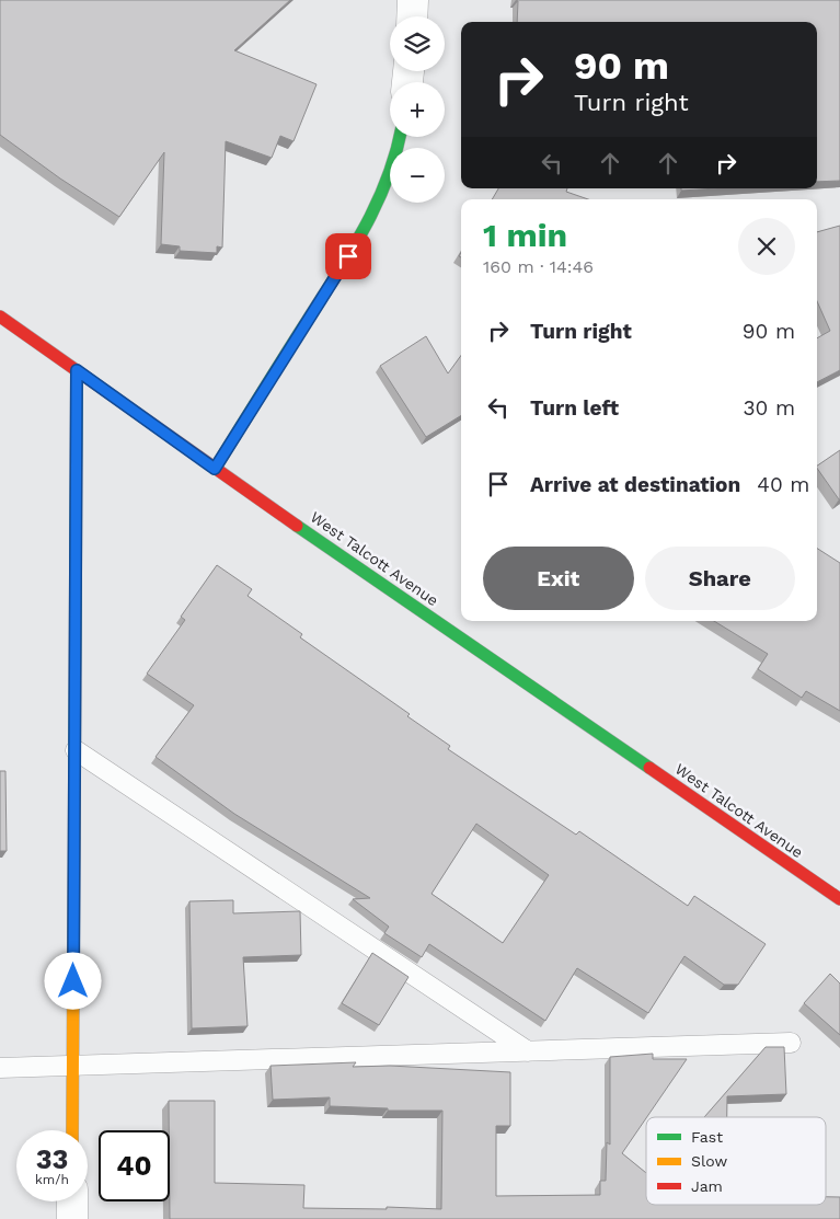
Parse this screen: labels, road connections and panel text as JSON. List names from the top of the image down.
{
  "streets": {
    "street": ["West Talcott Avenue"]
  },
  "legend": ["Fast", "Slow", "Jam"],
  "page": {
    "map_buttons": ["+", "−"],
    "turn": ["90 m", "Turn right"],
    "heading": ["1 min", "160 m · 14:46"],
    "list": [
      {
        "name": "Turn right",
        "value": "90 m"
      },
      {
        "name": "Turn left",
        "value": "30 m"
      },
      {
        "name": "Arrive at destination",
        "value": "40 m"
      }
    ],
    "buttons": ["Exit", "Share"],
    "speed": "33 km/h",
    "limit": "40"
  }
}
